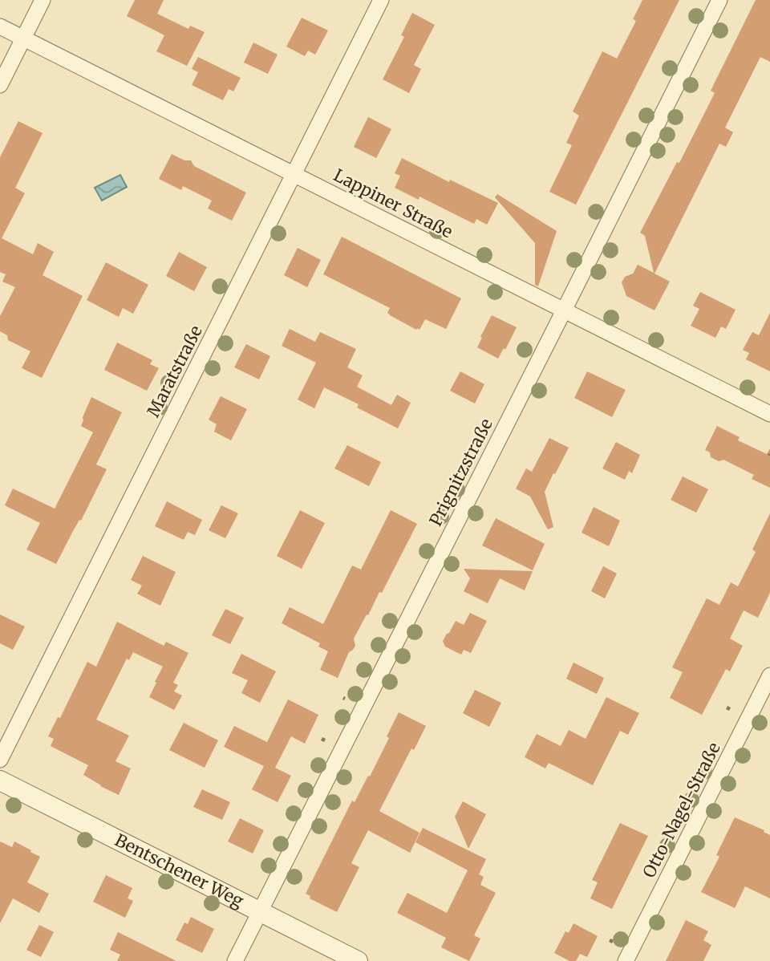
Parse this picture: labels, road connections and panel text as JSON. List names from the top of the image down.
{
  "streets": {
    "street": [
      "Lappiner Straße",
      "Maratstraße",
      "Prignitzstraße",
      "Otto-Nagel-Straße",
      "Bentschener Weg"
    ]
  },
  "crossings": [
    ["Lappiner Straße", "Maratstraße"],
    ["Lappiner Straße", "Prignitzstraße"],
    ["Prignitzstraße", "Bentschener Weg"]
  ]
}
